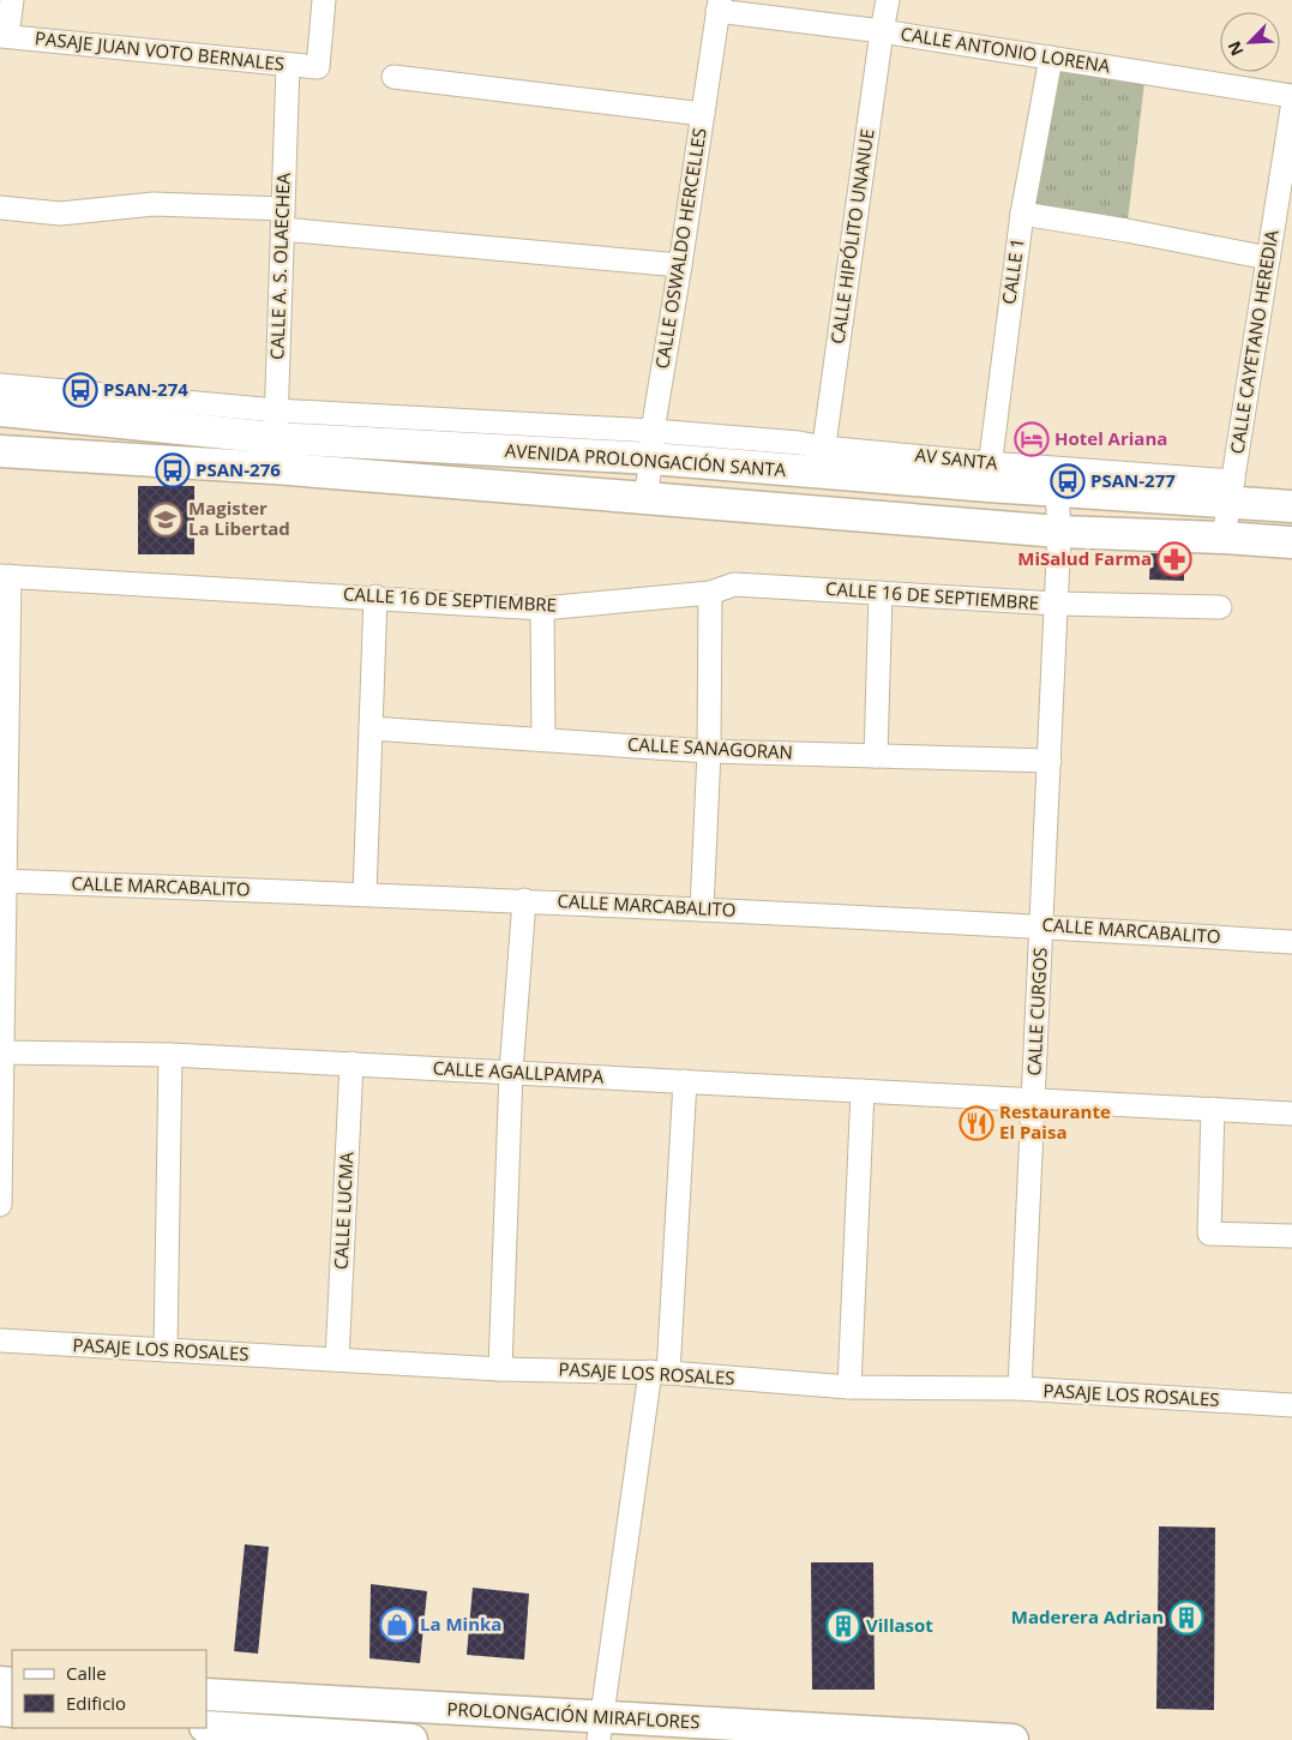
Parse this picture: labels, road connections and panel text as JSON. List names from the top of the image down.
{
  "streets": {
    "street": [
      "CALLE ANTONIO LORENA",
      "PASAJE JUAN VOTO BERNALES",
      "CALLE HIPÓLITO UNANUE",
      "CALLE OSWALDO HERCELLES",
      "CALLE A. S. OLAECHEA",
      "CALLE 1",
      "CALLE CAYETANO HEREDIA",
      "AV SANTA",
      "AVENIDA PROLONGACIÓN SANTA",
      "CALLE 16 DE SEPTIEMBRE",
      "CALLE SANAGORAN",
      "CALLE MARCABALITO",
      "CALLE CURGOS",
      "CALLE AGALLPAMPA",
      "CALLE LUCMA",
      "PASAJE LOS ROSALES",
      "PROLONGACIÓN MIRAFLORES"
    ]
  },
  "crossings": [
    ["CALLE ANTONIO LORENA", "CALLE HIPÓLITO UNANUE"],
    ["CALLE ANTONIO LORENA", "CALLE OSWALDO HERCELLES"],
    ["CALLE ANTONIO LORENA", "CALLE 1"],
    ["PASAJE JUAN VOTO BERNALES", "CALLE A. S. OLAECHEA"],
    ["CALLE HIPÓLITO UNANUE", "AVENIDA PROLONGACIÓN SANTA"],
    ["CALLE OSWALDO HERCELLES", "AVENIDA PROLONGACIÓN SANTA"],
    ["CALLE A. S. OLAECHEA", "AVENIDA PROLONGACIÓN SANTA"],
    ["CALLE 1", "AV SANTA"],
    ["CALLE 1", "AVENIDA PROLONGACIÓN SANTA"],
    ["CALLE CAYETANO HEREDIA", "AV SANTA"],
    ["CALLE CAYETANO HEREDIA", "AVENIDA PROLONGACIÓN SANTA"],
    ["AV SANTA", "AVENIDA PROLONGACIÓN SANTA"],
    ["AVENIDA PROLONGACIÓN SANTA", "CALLE CURGOS"],
    ["CALLE 16 DE SEPTIEMBRE", "CALLE CURGOS"],
    ["CALLE SANAGORAN", "CALLE CURGOS"],
    ["CALLE MARCABALITO", "CALLE CURGOS"],
    ["CALLE CURGOS", "CALLE AGALLPAMPA"],
    ["CALLE CURGOS", "PASAJE LOS ROSALES"],
    ["CALLE AGALLPAMPA", "CALLE LUCMA"],
    ["CALLE LUCMA", "PASAJE LOS ROSALES"]
  ],
  "places": {
    "bus stop": ["PSAN-274", "PSAN-276", "PSAN-277"],
    "hotel": ["Hotel Ariana"],
    "school or university": ["Magister La Libertad"],
    "pharmacy": ["MiSalud Farma"],
    "restaurant": ["Restaurante El Paisa"],
    "building": ["Maderera Adrian", "Villasot"],
    "shop": ["La Minka"]
  },
  "legend": ["Calle", "Edificio"],
  "north": "bottom left"
}
